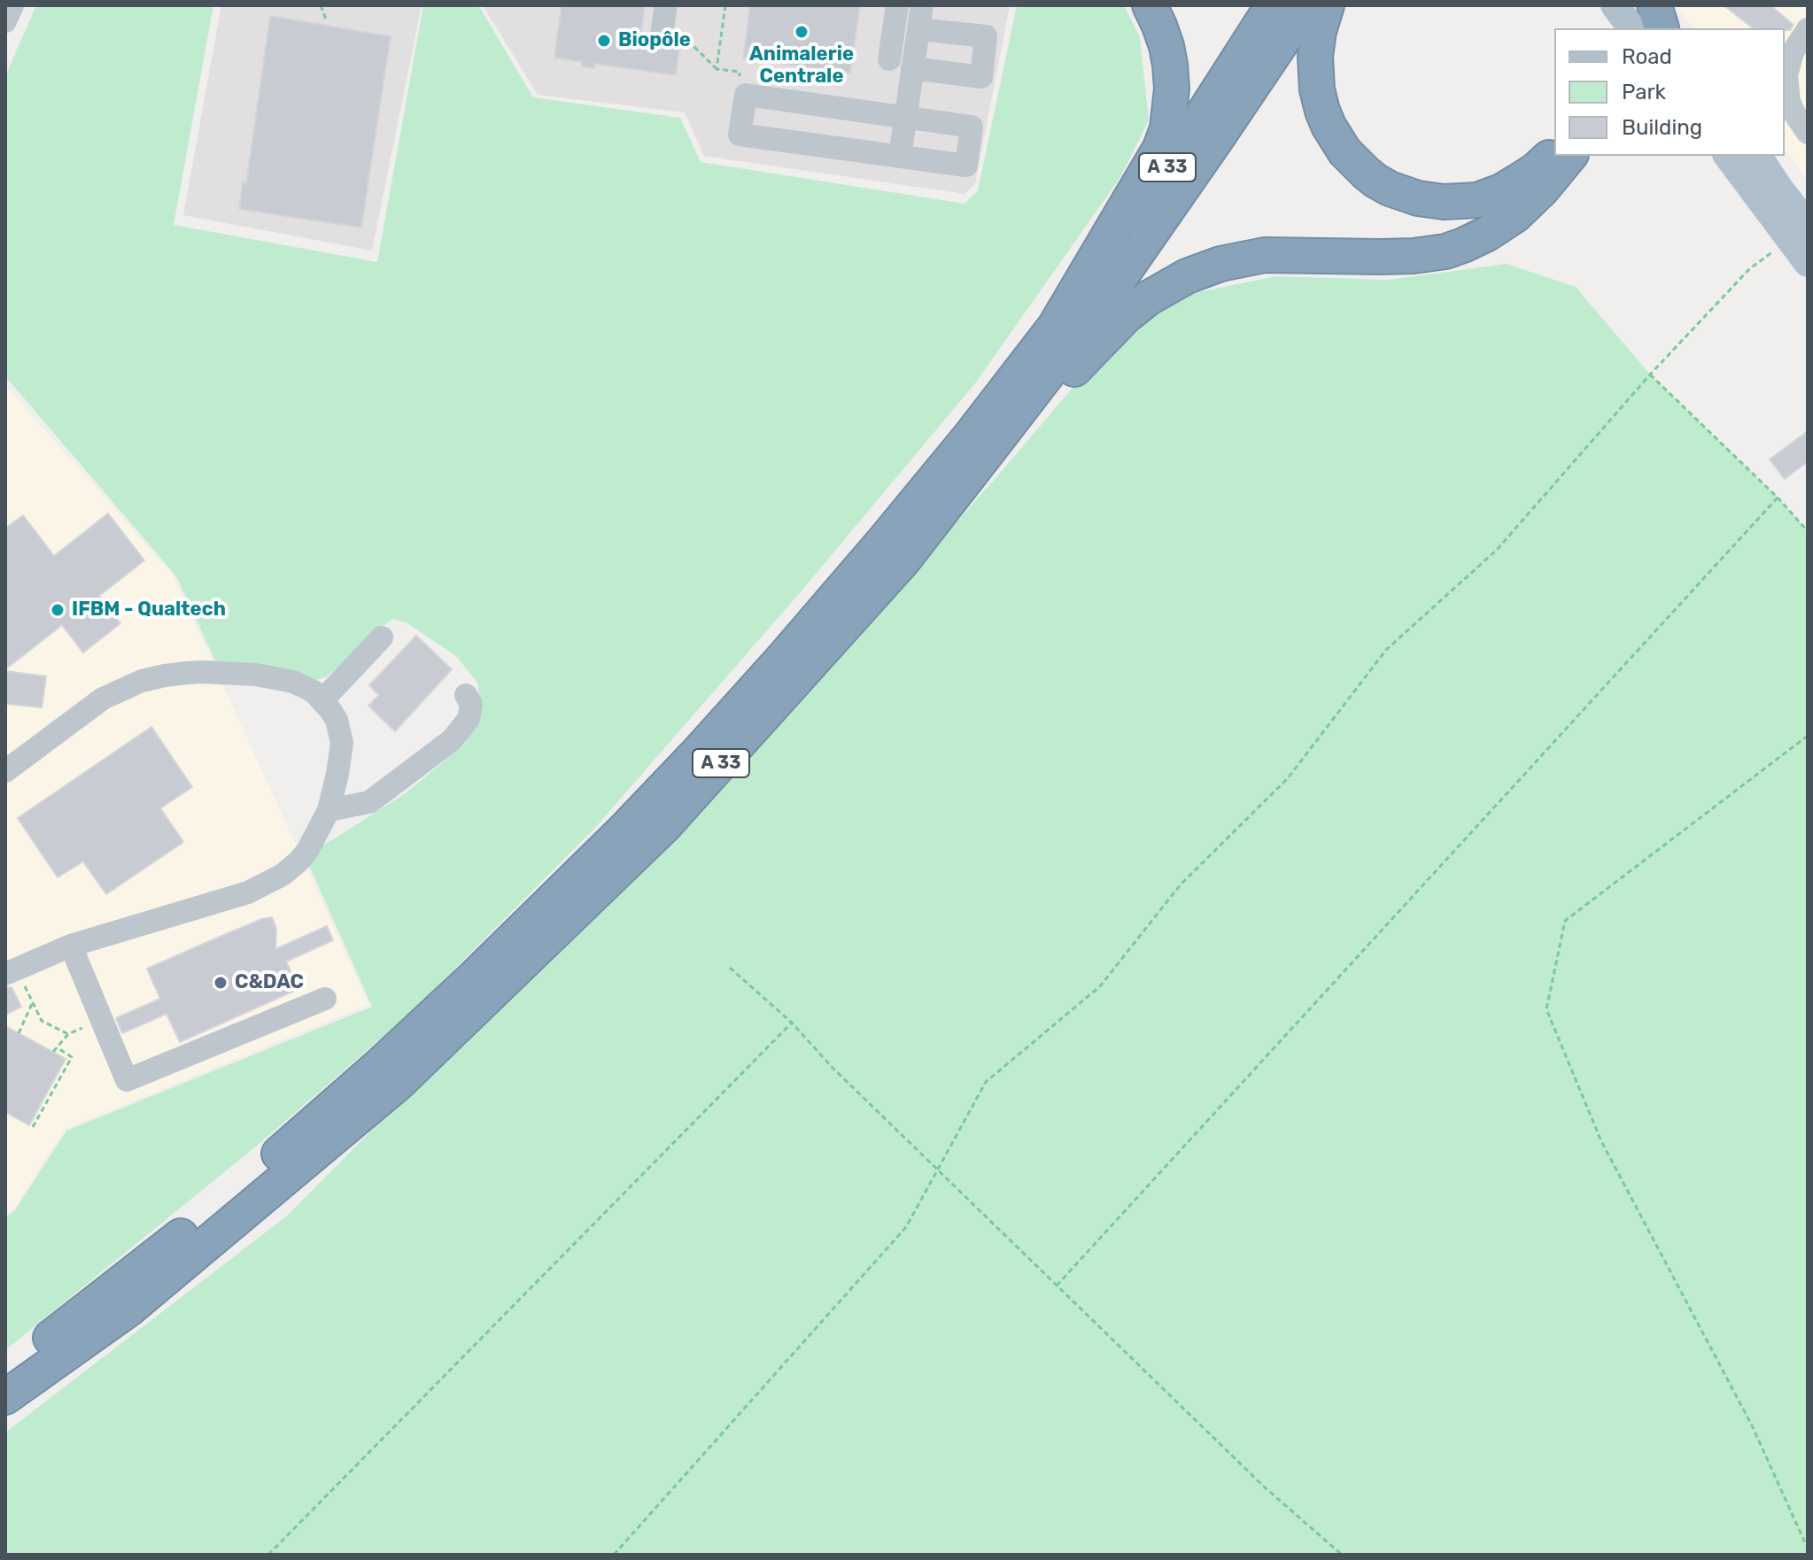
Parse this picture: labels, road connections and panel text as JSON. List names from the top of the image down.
{
  "streets": {
    "highway": ["A 33"]
  },
  "places": [
    "Animalerie Centrale",
    "Biopôle",
    "IFBM - Qualtech",
    "C&DAC"
  ],
  "legend": ["Road", "Park", "Building"]
}
